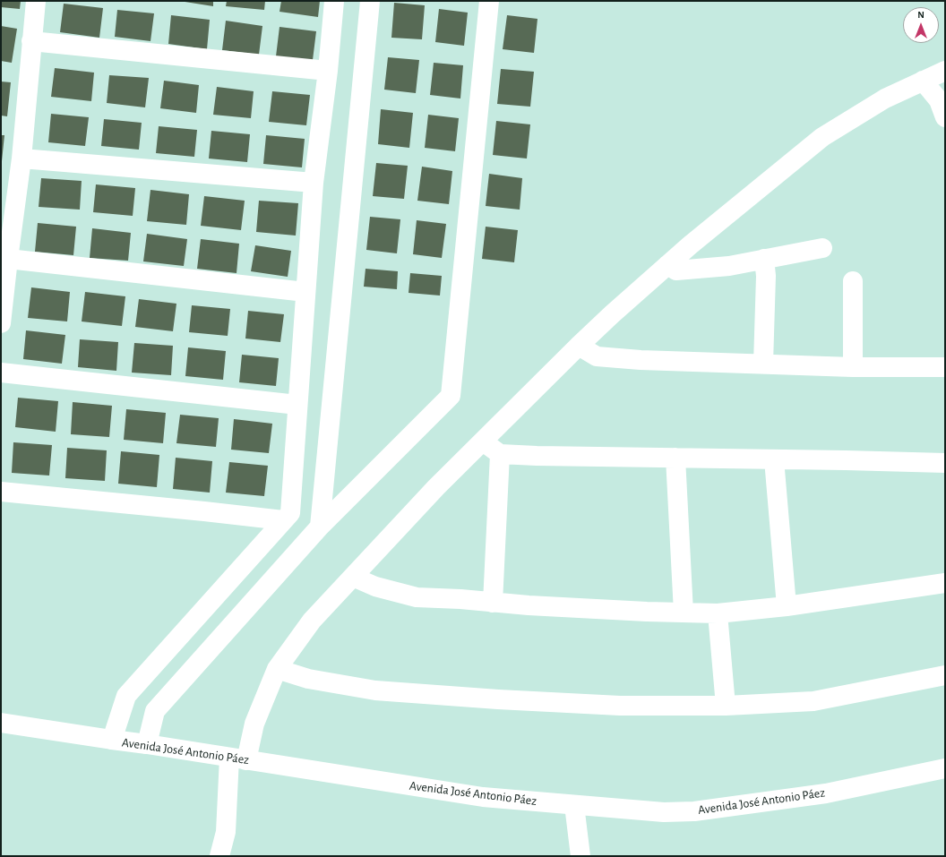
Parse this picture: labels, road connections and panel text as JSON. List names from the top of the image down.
{
  "streets": {
    "street": ["Avenida José Antonio Páez"]
  },
  "north": "top"
}
